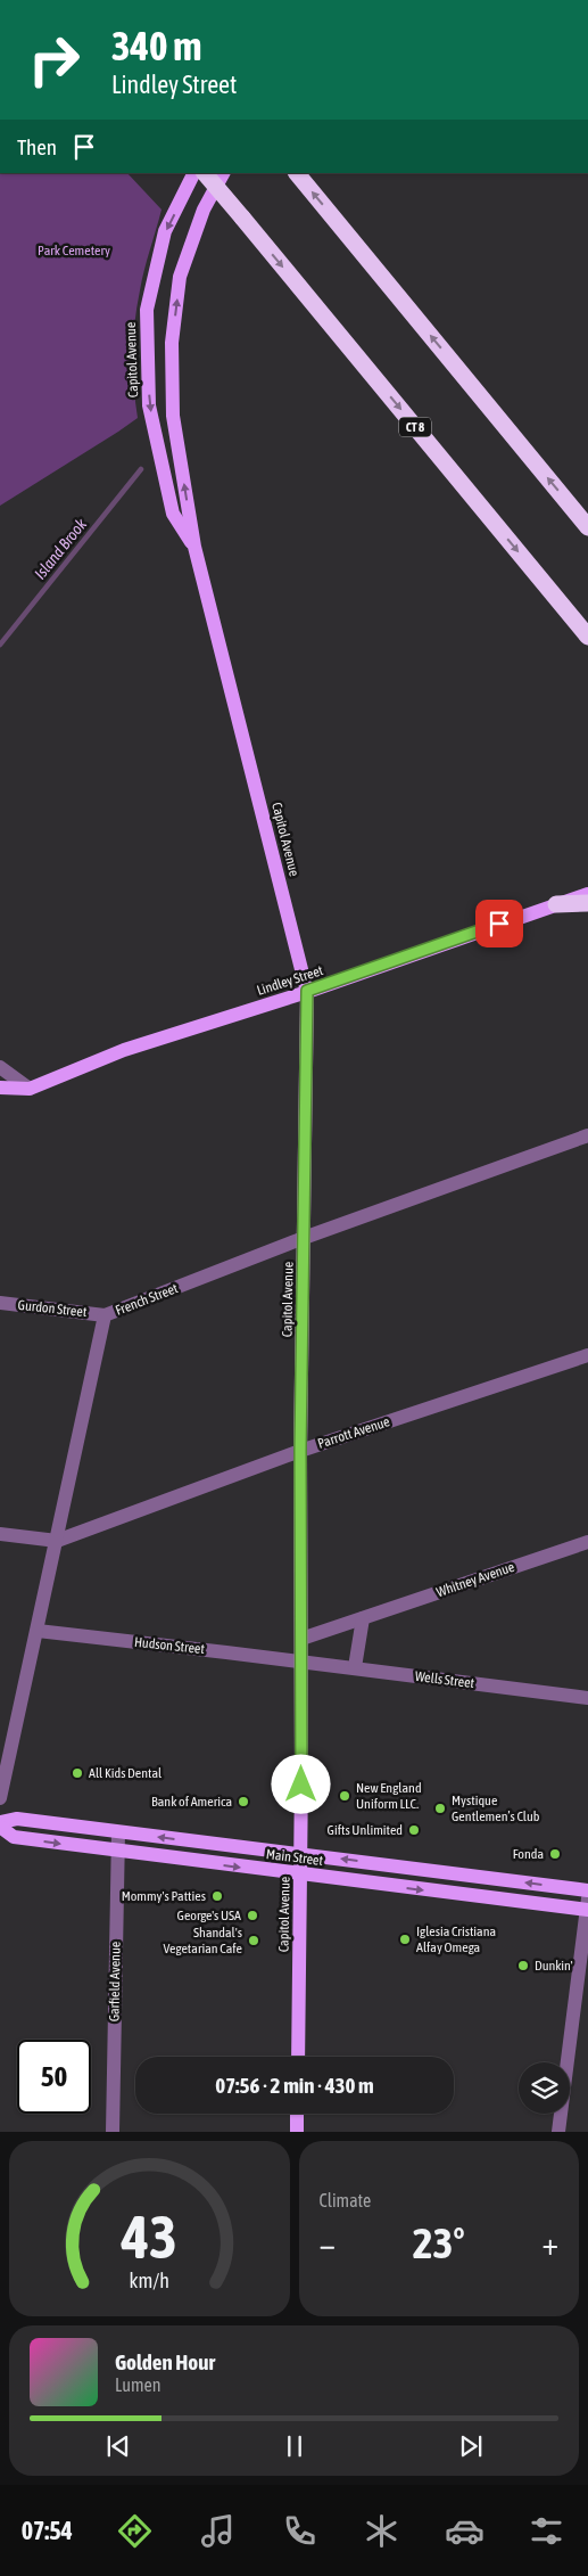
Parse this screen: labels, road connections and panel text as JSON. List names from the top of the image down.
{
  "streets": {
    "highway": ["CT 8"],
    "main road": ["Capitol Avenue", "Lindley Street", "Main Street"],
    "street": [
      "French Street",
      "Gurdon Street",
      "Parrott Avenue",
      "Whitney Avenue",
      "Hudson Street",
      "Wells Street",
      "Garfield Avenue"
    ]
  },
  "crossings": [
    ["Capitol Avenue", "Lindley Street"],
    ["Capitol Avenue", "French Street"],
    ["Capitol Avenue", "Parrott Avenue"],
    ["Capitol Avenue", "Whitney Avenue"],
    ["Capitol Avenue", "Hudson Street"],
    ["Capitol Avenue", "Wells Street"],
    ["Capitol Avenue", "Main Street"],
    ["French Street", "Gurdon Street"],
    ["French Street", "Parrott Avenue"],
    ["French Street", "Hudson Street"],
    ["Hudson Street", "Wells Street"],
    ["Main Street", "Garfield Avenue"]
  ],
  "water": ["Island Brook"],
  "parks": ["Park Cemetery"],
  "places": [
    "All Kids Dental",
    "New England Uniform LLC.",
    "Bank of America",
    "Mystique Gentlemen’s Club",
    "Gifts Unlimited",
    "Fonda",
    "Mommy's Patties",
    "George's USA",
    "Iglesia Cristiana Alfay Omega",
    "Shandal's Vegetarian Cafe",
    "Dunkin'"
  ],
  "page": {
    "turn": ["340 m", "Lindley Street"],
    "then": "Then",
    "limit": "50",
    "trip": "07:56 · 2 min · 430 m",
    "tile": "Climate",
    "heat": ["−", "23°", "+"],
    "song": ["Golden Hour", "Lumen"],
    "tabs": "07:54",
    "gauge": ["43", "km/h"]
  }
}
